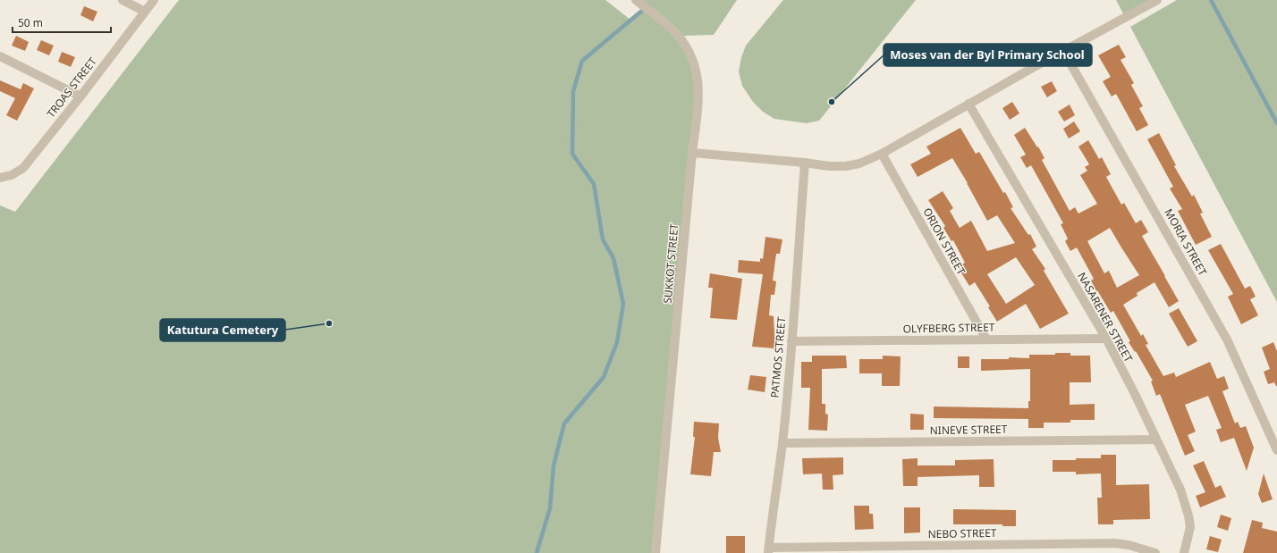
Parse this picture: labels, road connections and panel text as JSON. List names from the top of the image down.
{
  "streets": {
    "street": [
      "TROAS STREET",
      "ORION STREET",
      "MORIA STREET",
      "SUKKOT STREET",
      "NASARENER STREET",
      "OLYFBERG STREET",
      "PATMOS STREET",
      "NINEVE STREET",
      "NEBO STREET"
    ]
  },
  "crossings": [
    ["ORION STREET", "OLYFBERG STREET"],
    ["NASARENER STREET", "OLYFBERG STREET"],
    ["NASARENER STREET", "NINEVE STREET"],
    ["OLYFBERG STREET", "PATMOS STREET"],
    ["PATMOS STREET", "NINEVE STREET"],
    ["PATMOS STREET", "NEBO STREET"]
  ],
  "places": ["Moses van der Byl Primary School", "Katutura Cemetery"],
  "scale_bar": "50 m"
}
